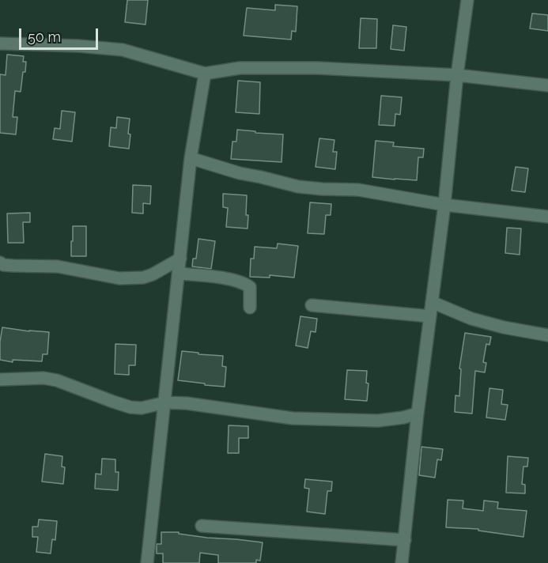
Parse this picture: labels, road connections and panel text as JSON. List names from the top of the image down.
{
  "scale_bar": "50 m"
}
